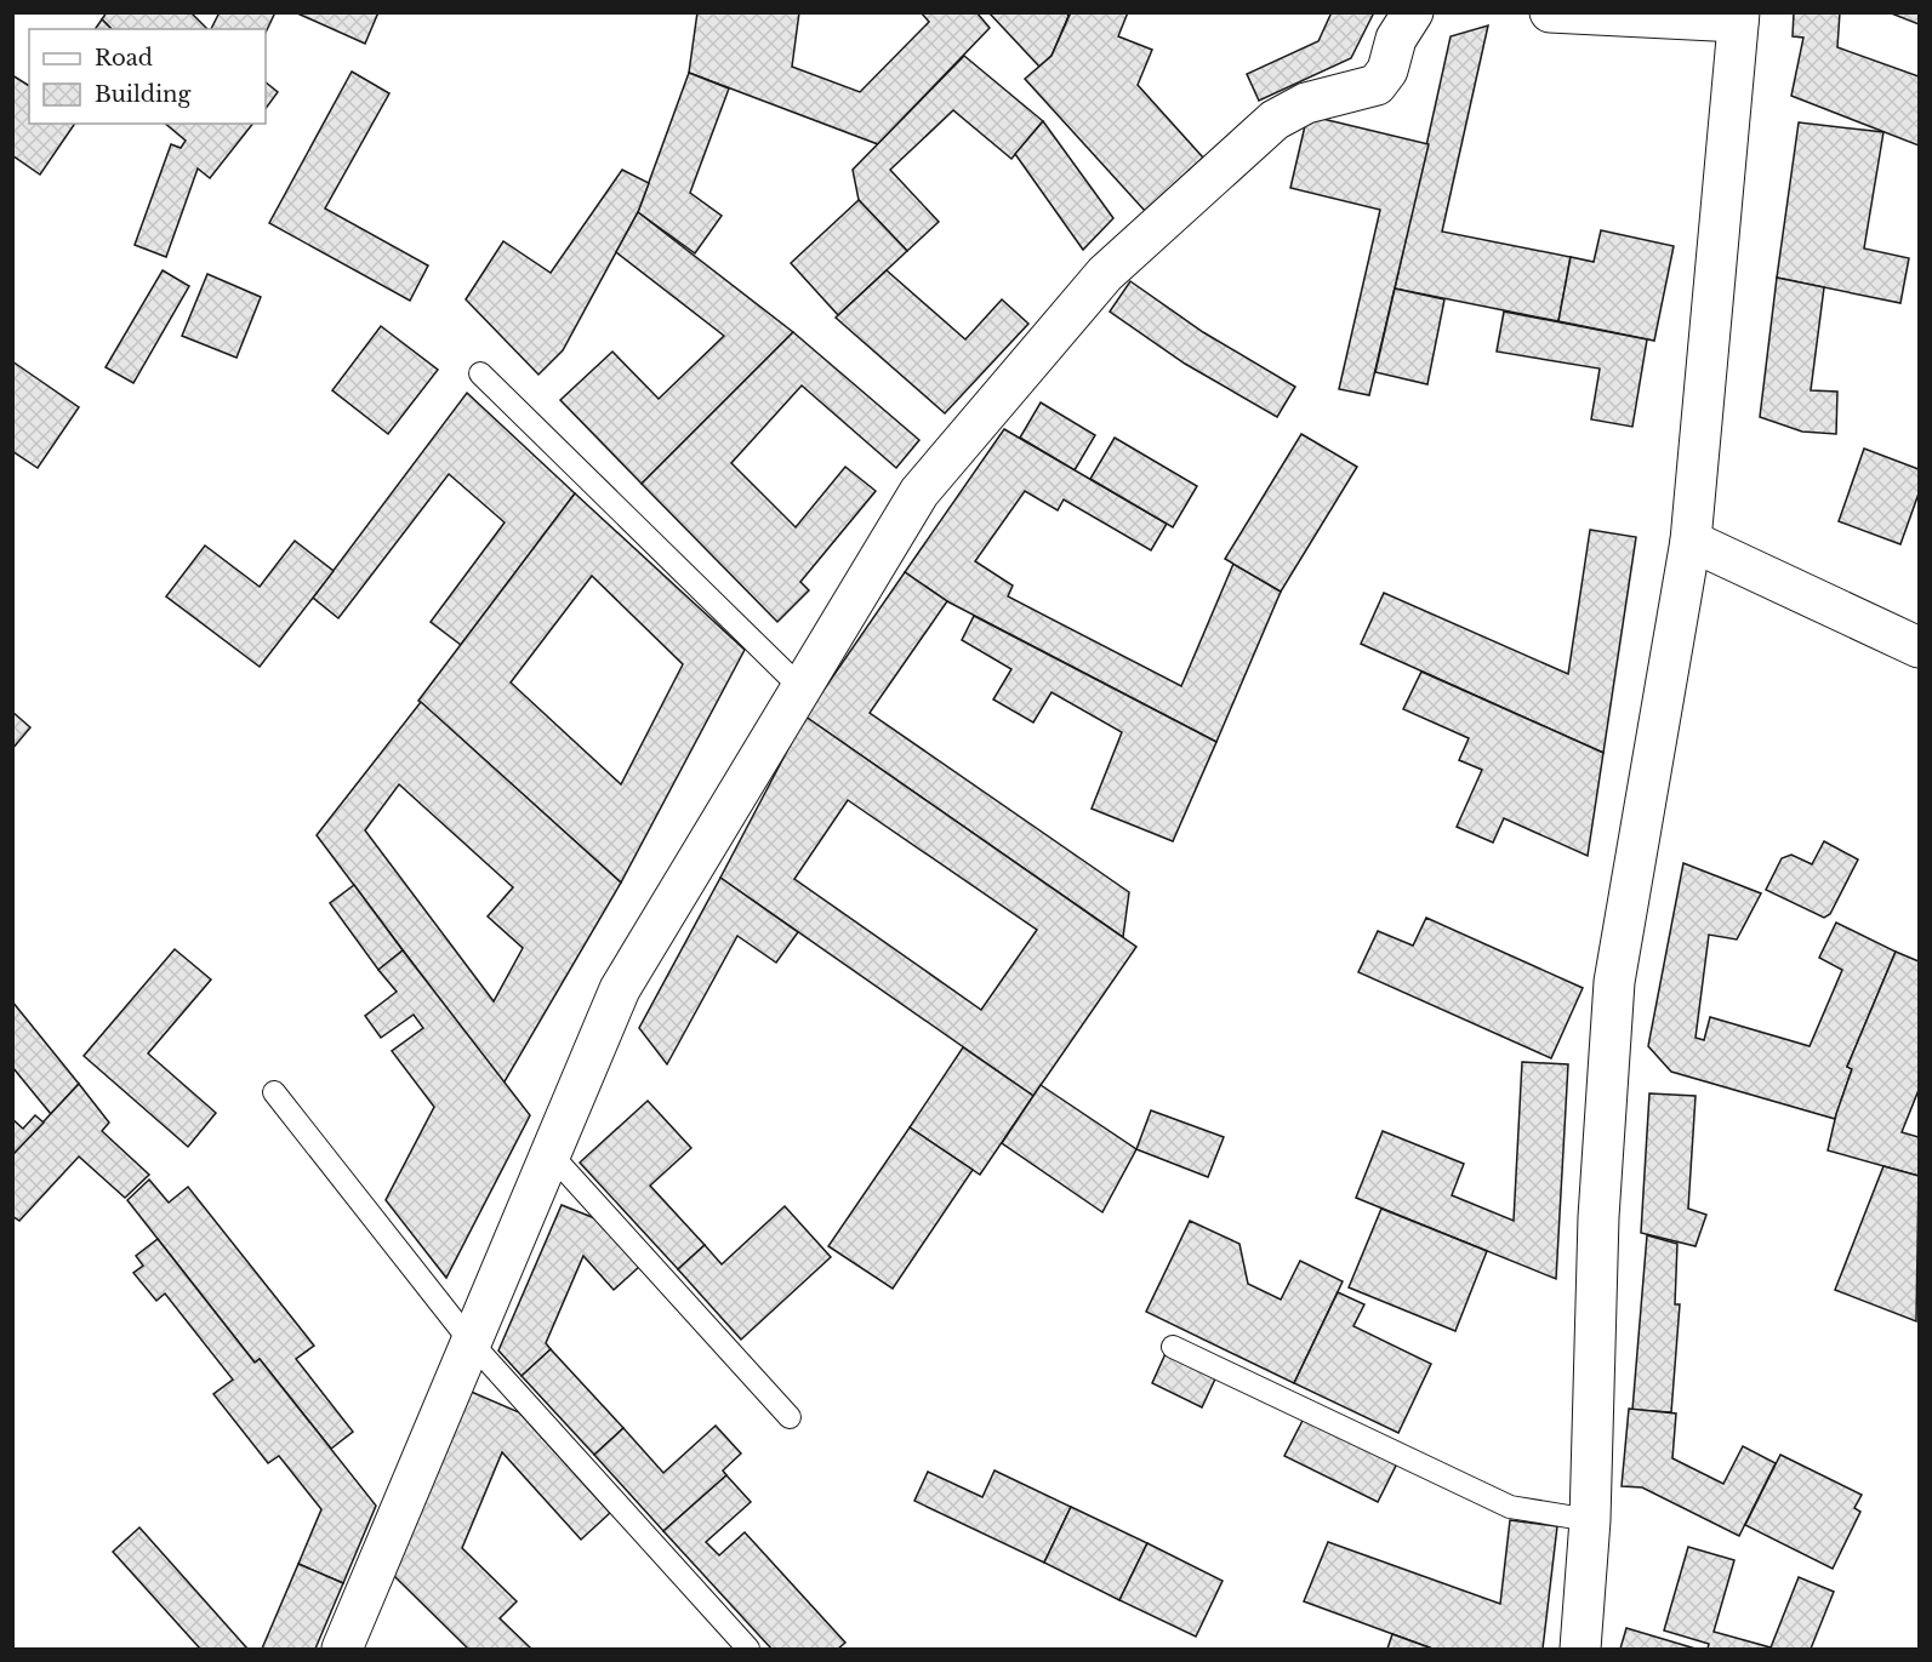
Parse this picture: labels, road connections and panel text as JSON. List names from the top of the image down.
{
  "legend": ["Road", "Building"]
}
